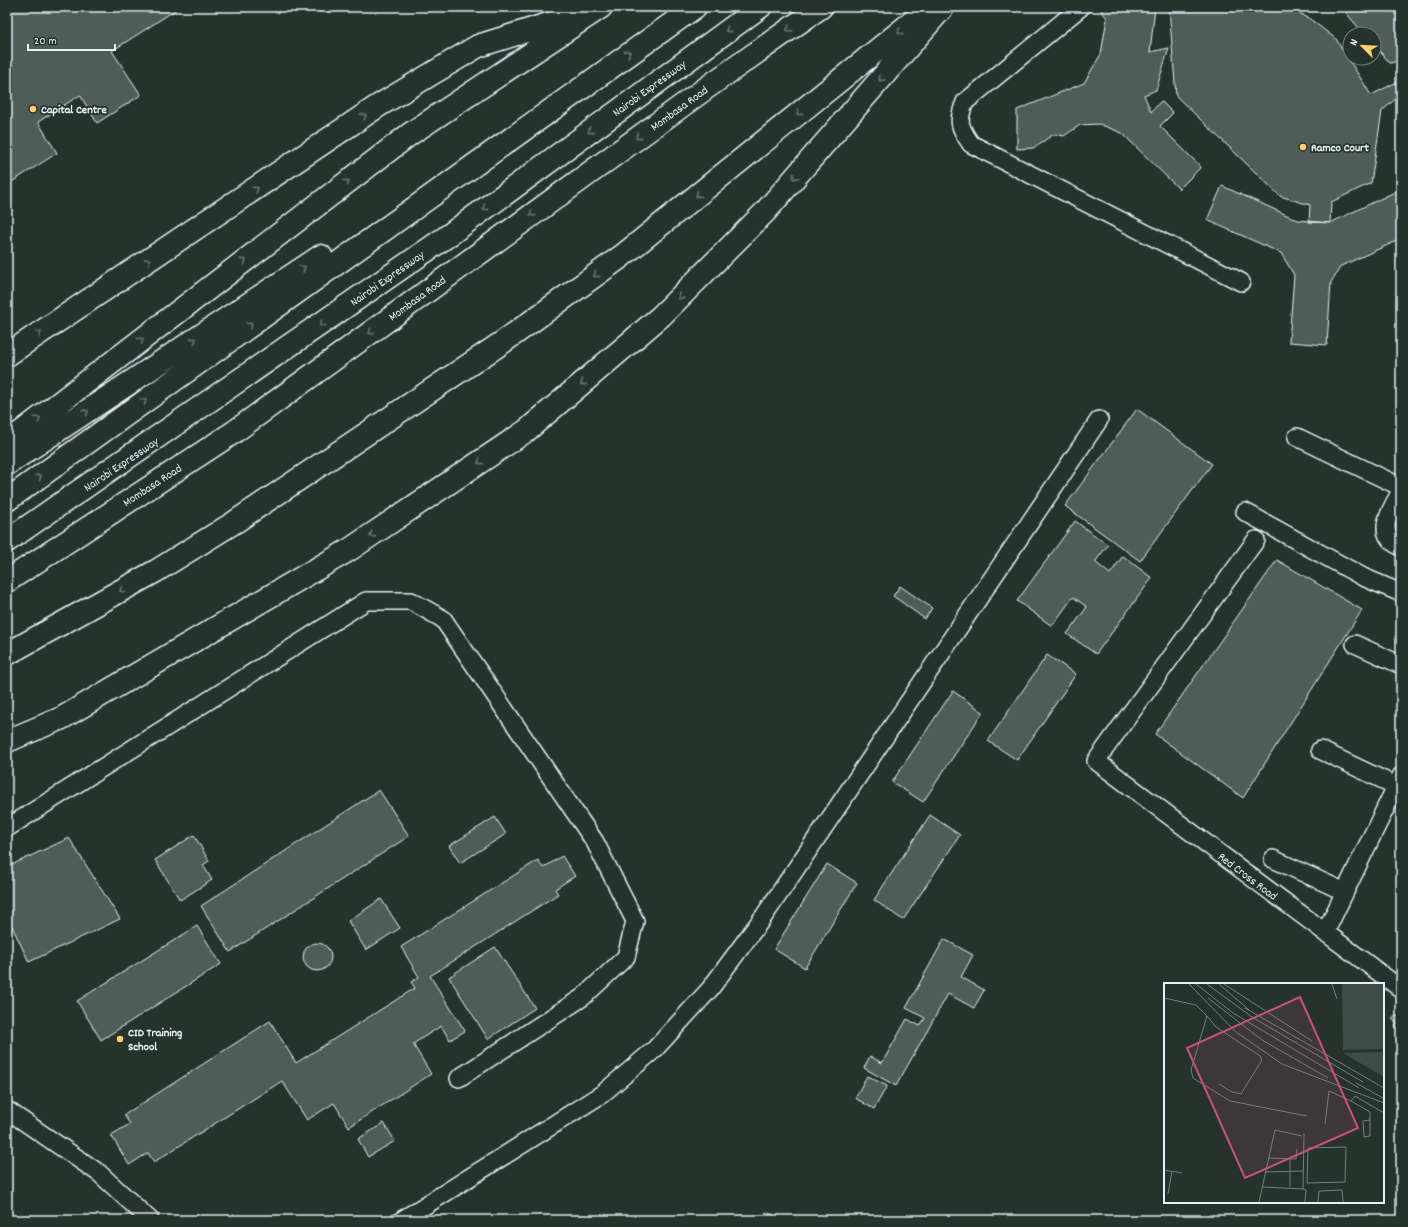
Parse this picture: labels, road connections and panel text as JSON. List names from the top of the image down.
{
  "streets": {
    "highway": ["Nairobi Expressway", "Mombasa Road"],
    "lane": ["Red Cross Road"]
  },
  "places": ["Capital Centre", "Ramco Court", "CID Training School"],
  "scale_bar": "20 m",
  "north": "top left"
}
